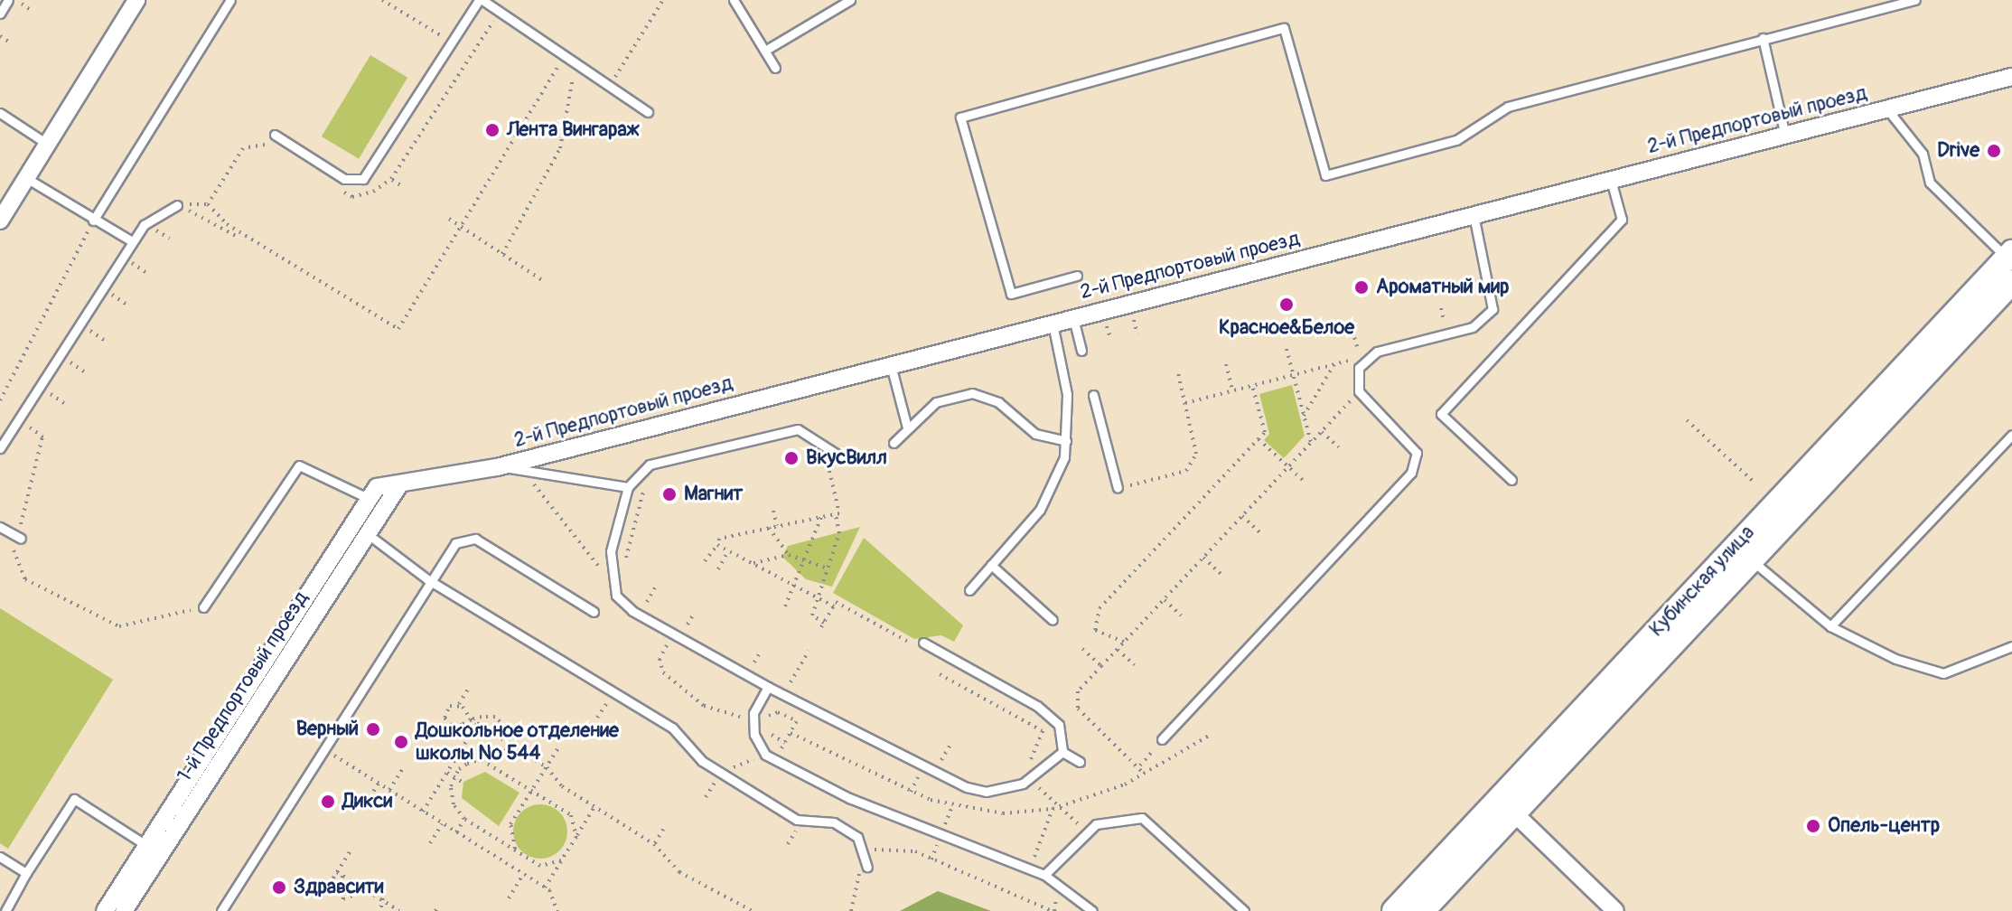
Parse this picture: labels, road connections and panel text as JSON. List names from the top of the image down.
{
  "streets": {
    "main road": ["Кубинская улица"],
    "street": ["2-й Предпортовый проезд", "1-й Предпортовый проезд"]
  },
  "crossings": [
    ["2-й Предпортовый проезд", "1-й Предпортовый проезд"]
  ],
  "places": [
    "Лента Вингараж",
    "Drive",
    "Ароматный мир",
    "Красное&Белое",
    "ВкусВилл",
    "Магнит",
    "Верный",
    "Дошкольное отделение школы № 544",
    "Дикси",
    "Опель-центр",
    "Здравсити"
  ]
}
